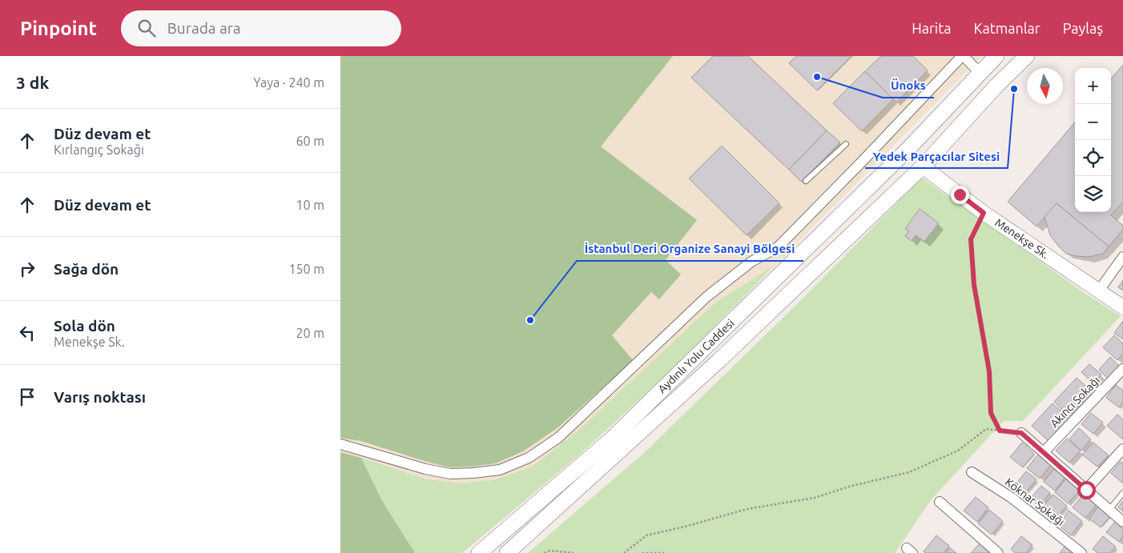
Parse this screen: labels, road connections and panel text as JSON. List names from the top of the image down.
{
  "streets": {
    "main road": ["Aydınlı Yolu Caddesi"],
    "street": ["Menekşe Sk.", "Akıncı Sokağı", "Köknar Sokağı"]
  },
  "crossings": [
    ["Menekşe Sk.", "Aydınlı Yolu Caddesi"]
  ],
  "places": ["Ünoks", "Yedek Parçacılar Sitesi", "İstanbul Deri Organize Sanayi Bölgesi"],
  "north": "bottom",
  "page": {
    "header": "Pinpoint",
    "search": "Burada ara",
    "nav": ["Harita", "Katmanlar", "Paylaş"],
    "heading": ["3 dk", "Yaya · 240 m"],
    "map_buttons": ["+", "−"],
    "list": [
      ["Düz devam et", "Kırlangıç Sokağı", "60 m"],
      ["Düz devam et", "10 m"],
      ["Sağa dön", "150 m"],
      ["Sola dön", "Menekşe Sk.", "20 m"],
      "Varış noktası"
    ]
  }
}
